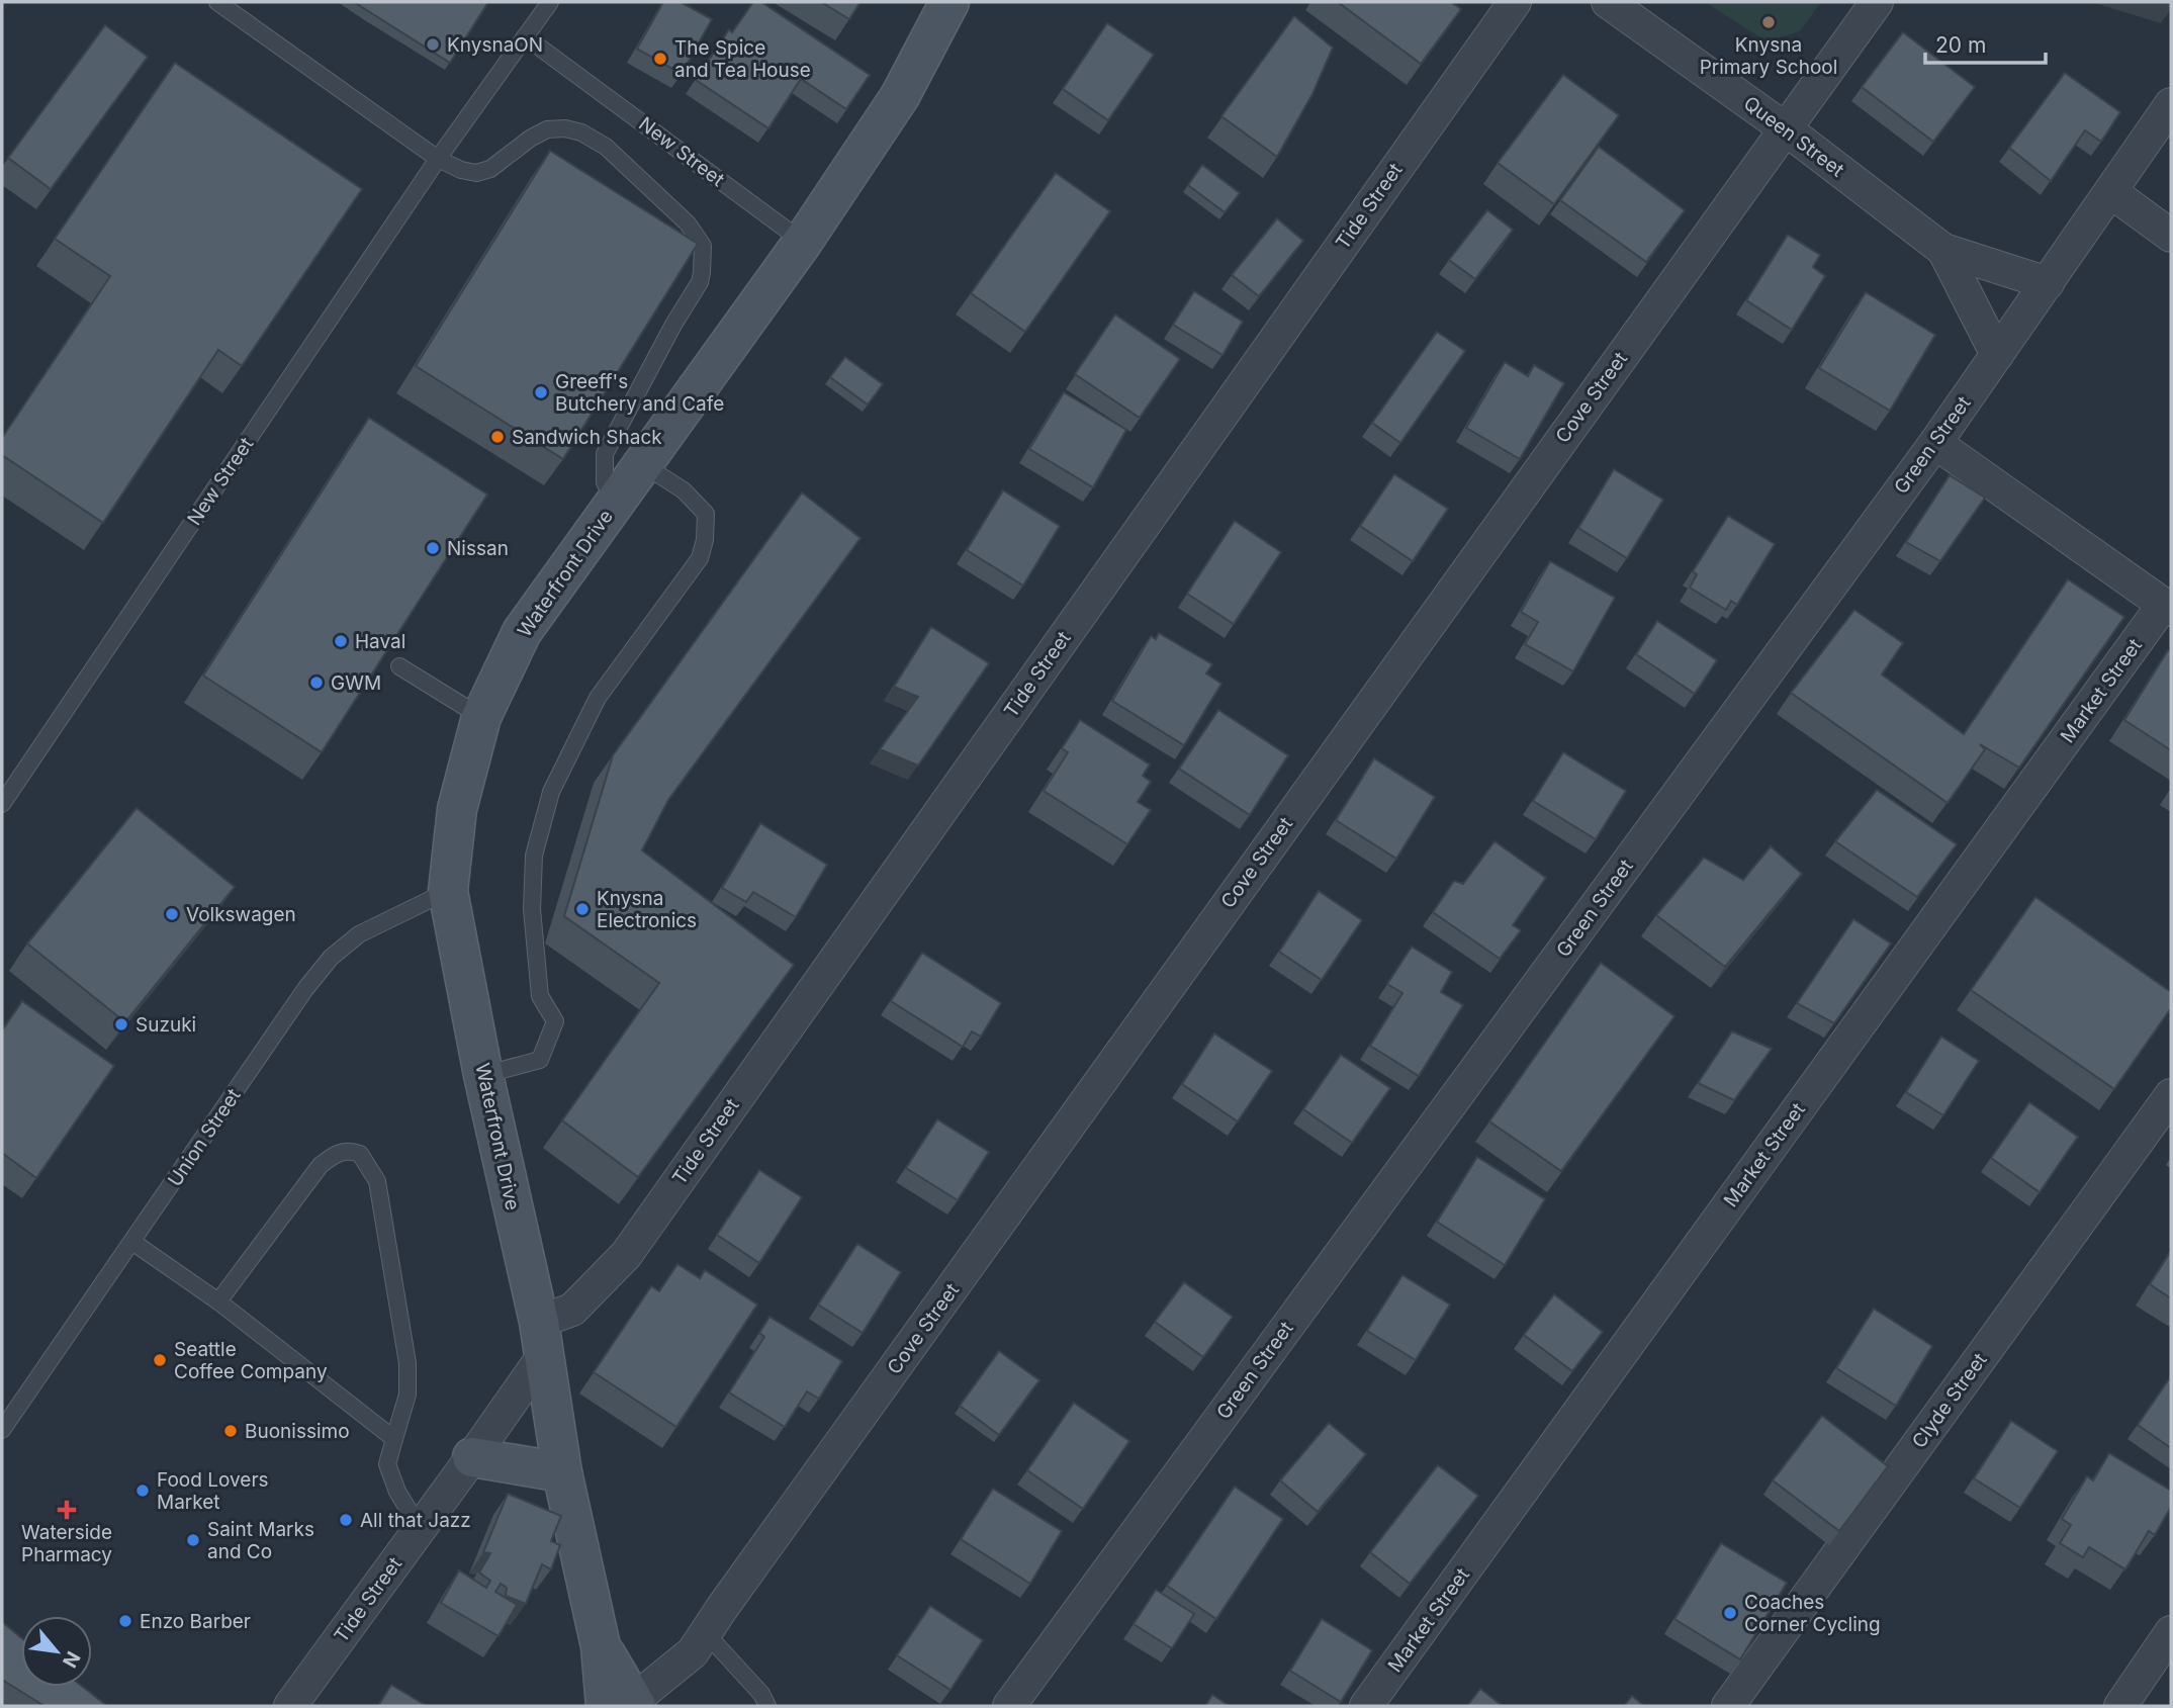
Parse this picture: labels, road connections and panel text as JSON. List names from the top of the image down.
{
  "streets": {
    "street": [
      "Queen Street",
      "Tide Street",
      "Cove Street",
      "Green Street",
      "Waterfront Drive",
      "Market Street",
      "Clyde Street"
    ],
    "lane": ["New Street", "Union Street"]
  },
  "crossings": [
    ["Queen Street", "Cove Street"],
    ["Queen Street", "Green Street"],
    ["New Street", "Waterfront Drive"],
    ["Tide Street", "Waterfront Drive"],
    ["Cove Street", "Waterfront Drive"],
    ["Waterfront Drive", "Union Street"]
  ],
  "places": {
    "other": [
      "Knysna Primary School",
      "KnysnaON",
      "The Spice and Tea House",
      "Greeff's Butchery and Cafe",
      "Sandwich Shack",
      "Nissan",
      "Haval",
      "GWM",
      "Knysna Electronics",
      "Volkswagen",
      "Suzuki",
      "Seattle Coffee Company",
      "Buonissimo",
      "Food Lovers Market",
      "All that Jazz",
      "Saint Marks and Co",
      "Coaches Corner Cycling",
      "Enzo Barber"
    ],
    "health": ["Waterside Pharmacy"]
  },
  "scale_bar": "20 m",
  "north": "bottom right"
}
